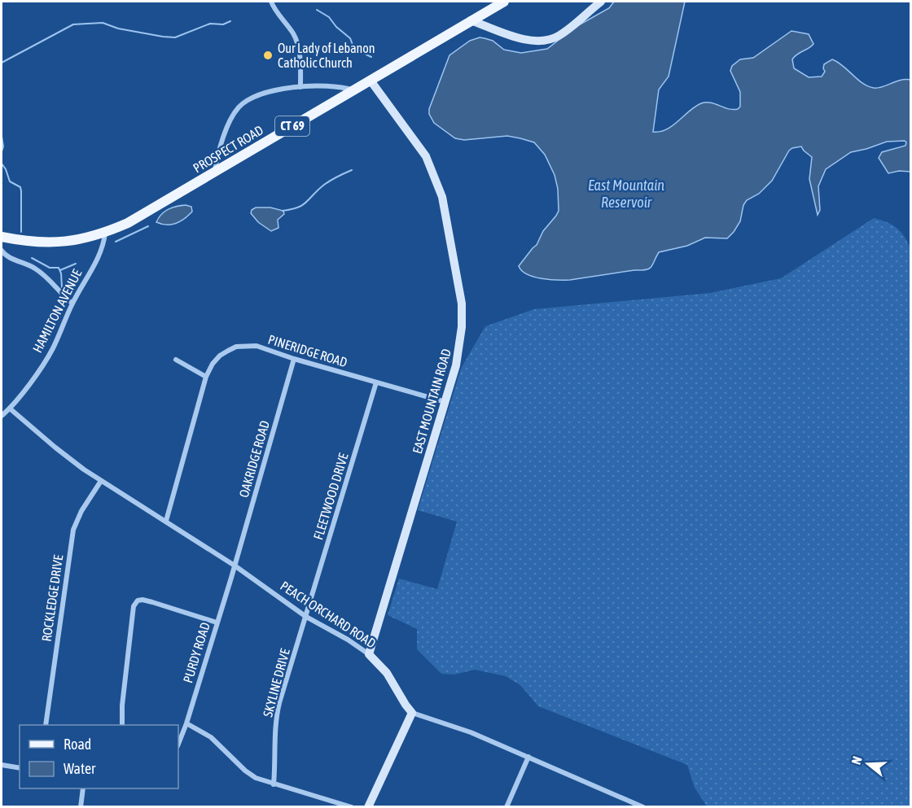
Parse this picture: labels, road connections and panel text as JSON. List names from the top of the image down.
{
  "streets": {
    "main road": ["CT 69", "PROSPECT ROAD"],
    "street": [
      "HAMILTON AVENUE",
      "PINERIDGE ROAD",
      "EAST MOUNTAIN ROAD",
      "OAKRIDGE ROAD",
      "FLEETWOOD DRIVE",
      "ROCKLEDGE DRIVE",
      "PEACH ORCHARD ROAD",
      "PURDY ROAD",
      "SKYLINE DRIVE"
    ]
  },
  "crossings": [
    ["PROSPECT ROAD", "HAMILTON AVENUE"],
    ["PROSPECT ROAD", "EAST MOUNTAIN ROAD"],
    ["HAMILTON AVENUE", "PEACH ORCHARD ROAD"],
    ["PINERIDGE ROAD", "EAST MOUNTAIN ROAD"],
    ["PINERIDGE ROAD", "OAKRIDGE ROAD"],
    ["PINERIDGE ROAD", "FLEETWOOD DRIVE"],
    ["PINERIDGE ROAD", "PEACH ORCHARD ROAD"],
    ["EAST MOUNTAIN ROAD", "PEACH ORCHARD ROAD"],
    ["OAKRIDGE ROAD", "PEACH ORCHARD ROAD"],
    ["OAKRIDGE ROAD", "PURDY ROAD"],
    ["FLEETWOOD DRIVE", "PEACH ORCHARD ROAD"],
    ["FLEETWOOD DRIVE", "SKYLINE DRIVE"],
    ["ROCKLEDGE DRIVE", "PEACH ORCHARD ROAD"],
    ["PEACH ORCHARD ROAD", "PURDY ROAD"],
    ["PEACH ORCHARD ROAD", "SKYLINE DRIVE"]
  ],
  "water": ["East Mountain Reservoir"],
  "places": ["Our Lady of Lebanon Catholic Church"],
  "legend": ["Road", "Water"],
  "north": "left"
}
